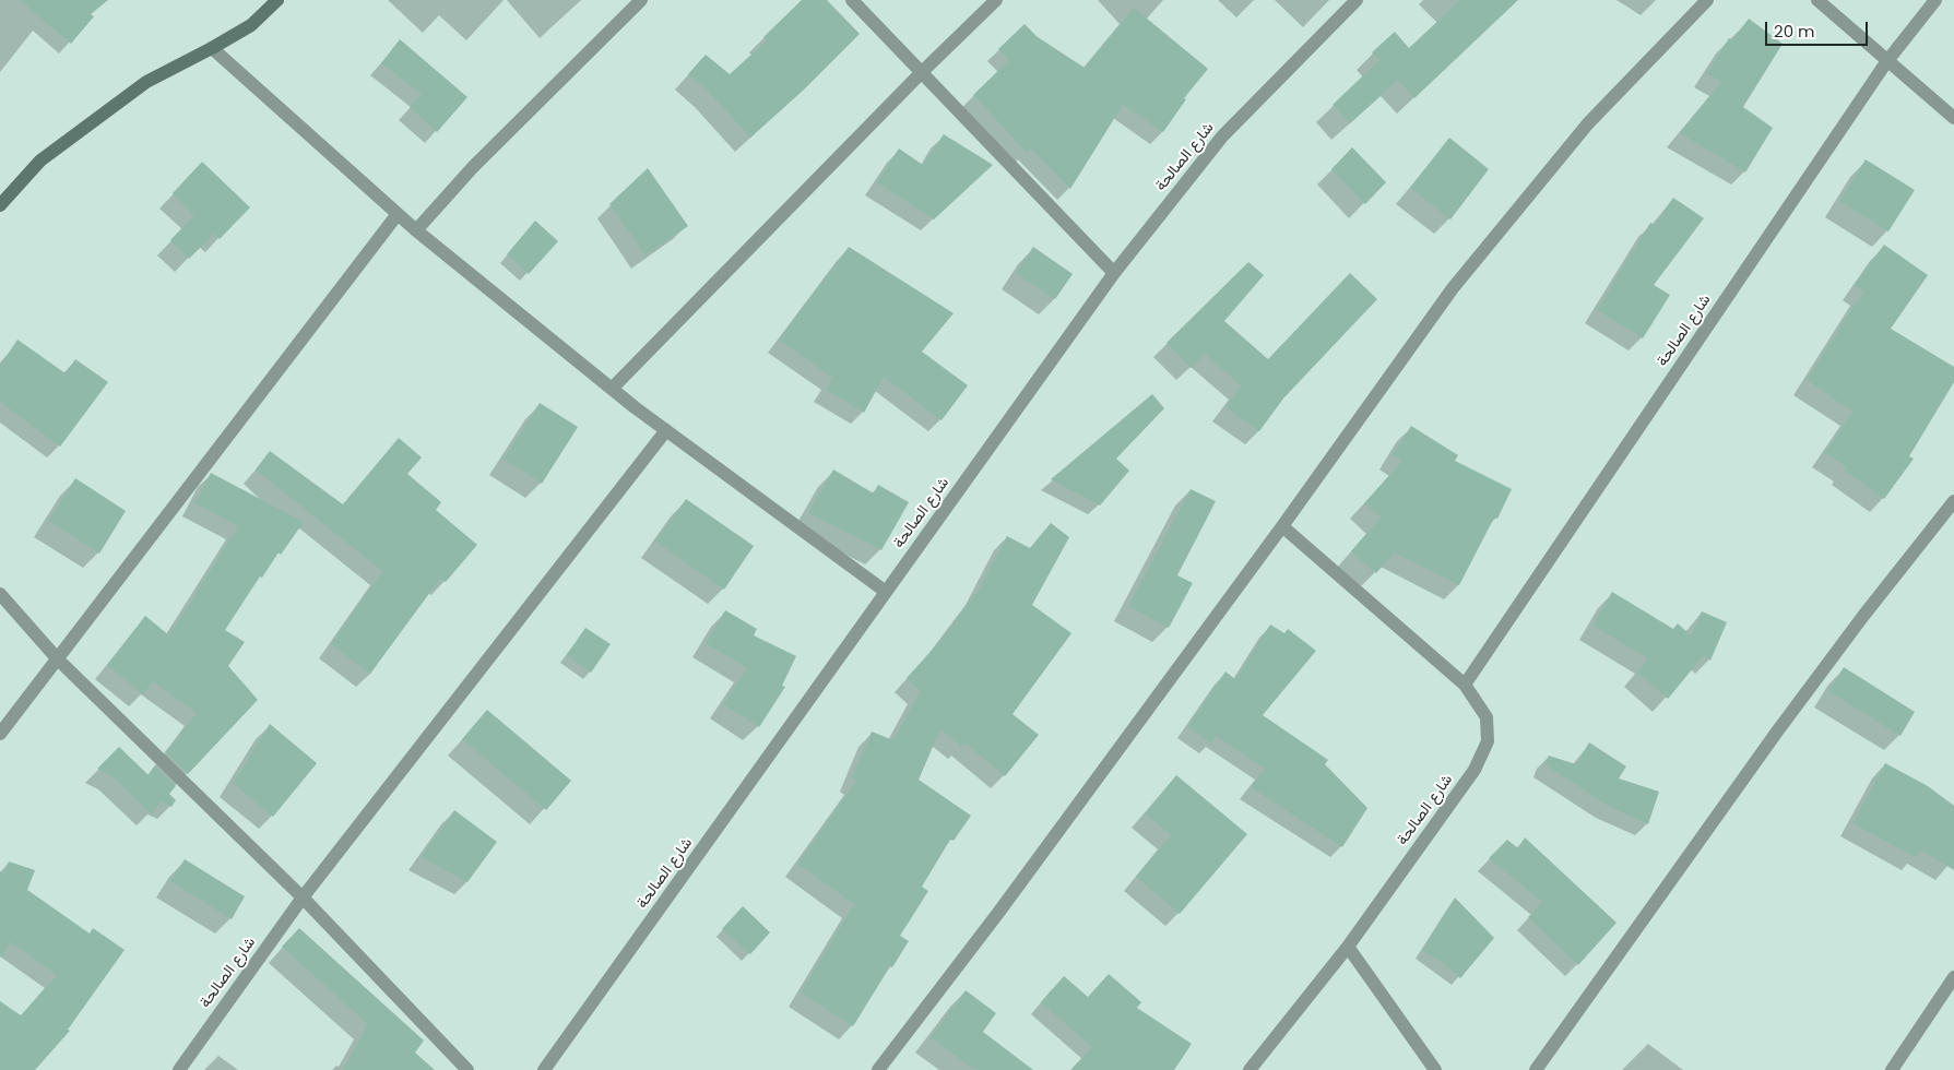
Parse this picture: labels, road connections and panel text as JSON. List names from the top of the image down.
{
  "streets": {
    "street": ["شارع الصالحة"]
  },
  "scale_bar": "20 m"
}
